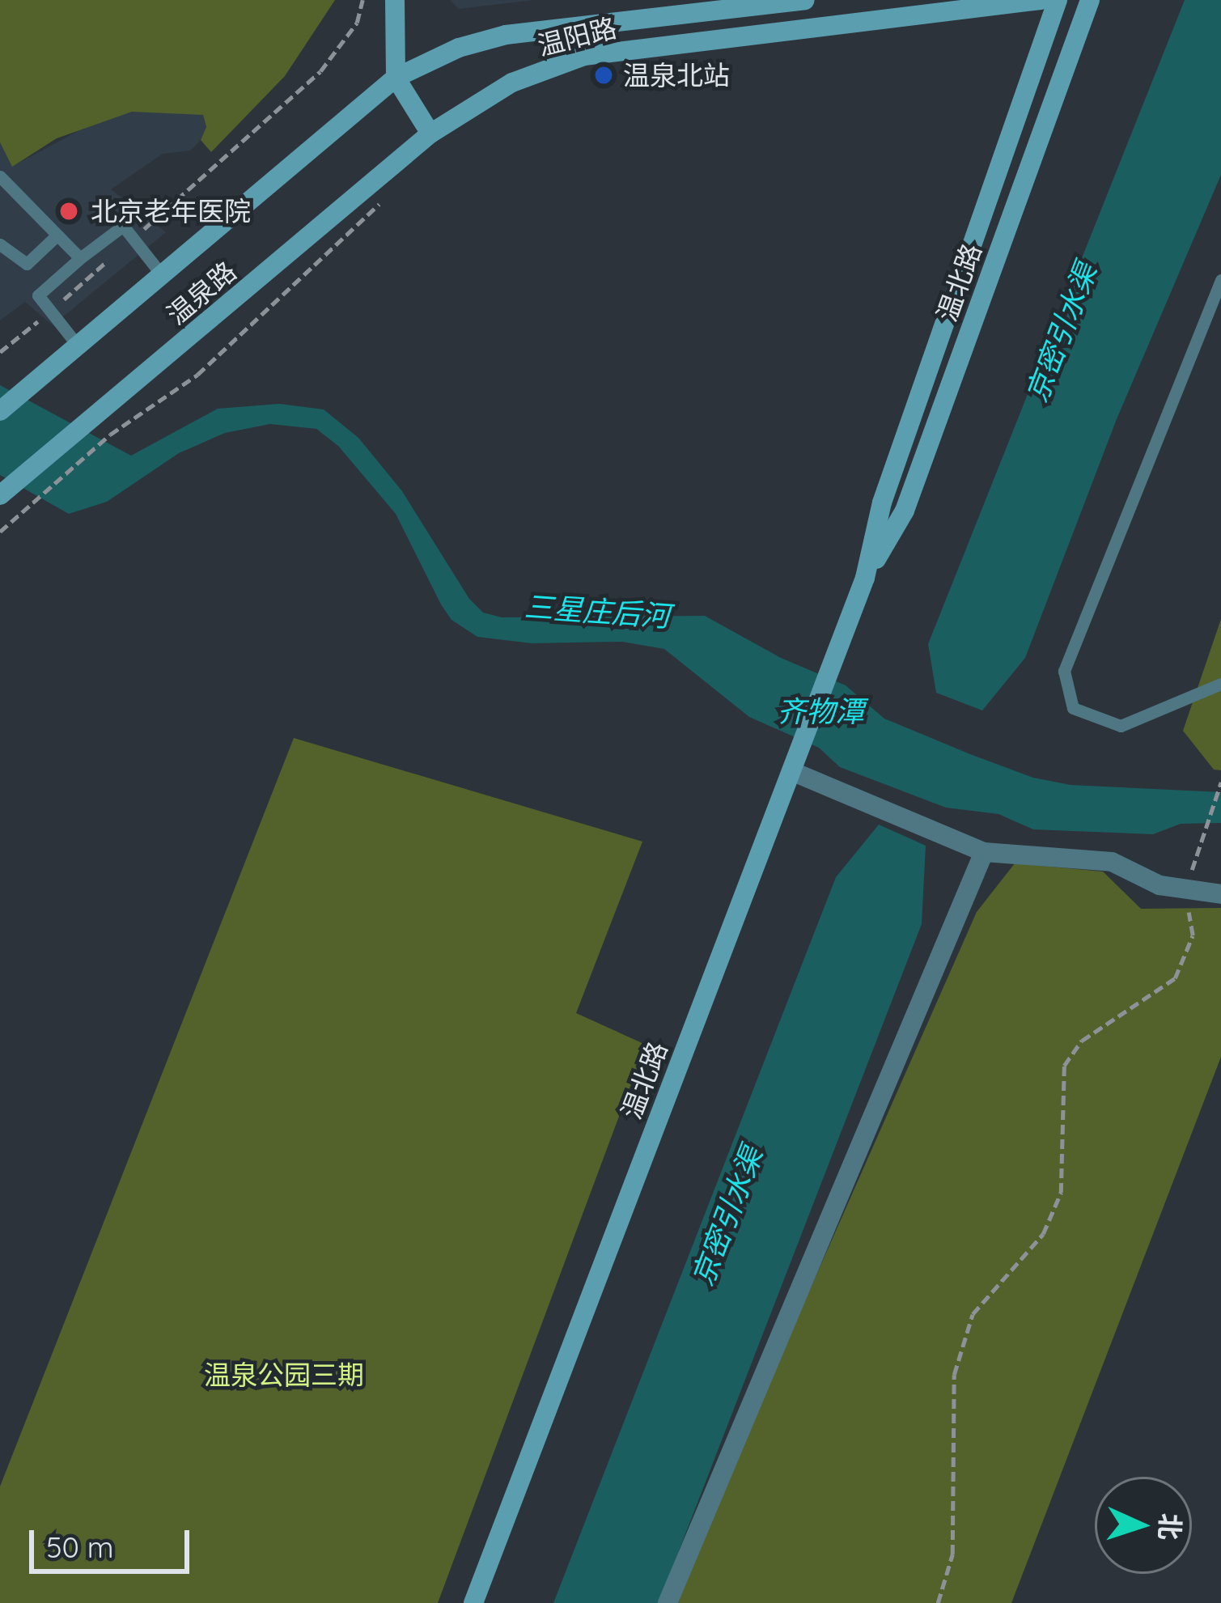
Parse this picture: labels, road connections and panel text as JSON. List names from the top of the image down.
{
  "streets": {
    "main road": ["温阳路", "温北路", "温泉路"]
  },
  "crossings": [
    ["温阳路", "温泉路"]
  ],
  "water": ["京密引水渠", "三星庄后河", "齐物潭"],
  "parks": ["温泉公园三期"],
  "places": ["温泉北站", "北京老年医院"],
  "scale_bar": "50 m",
  "north": "right"
}
